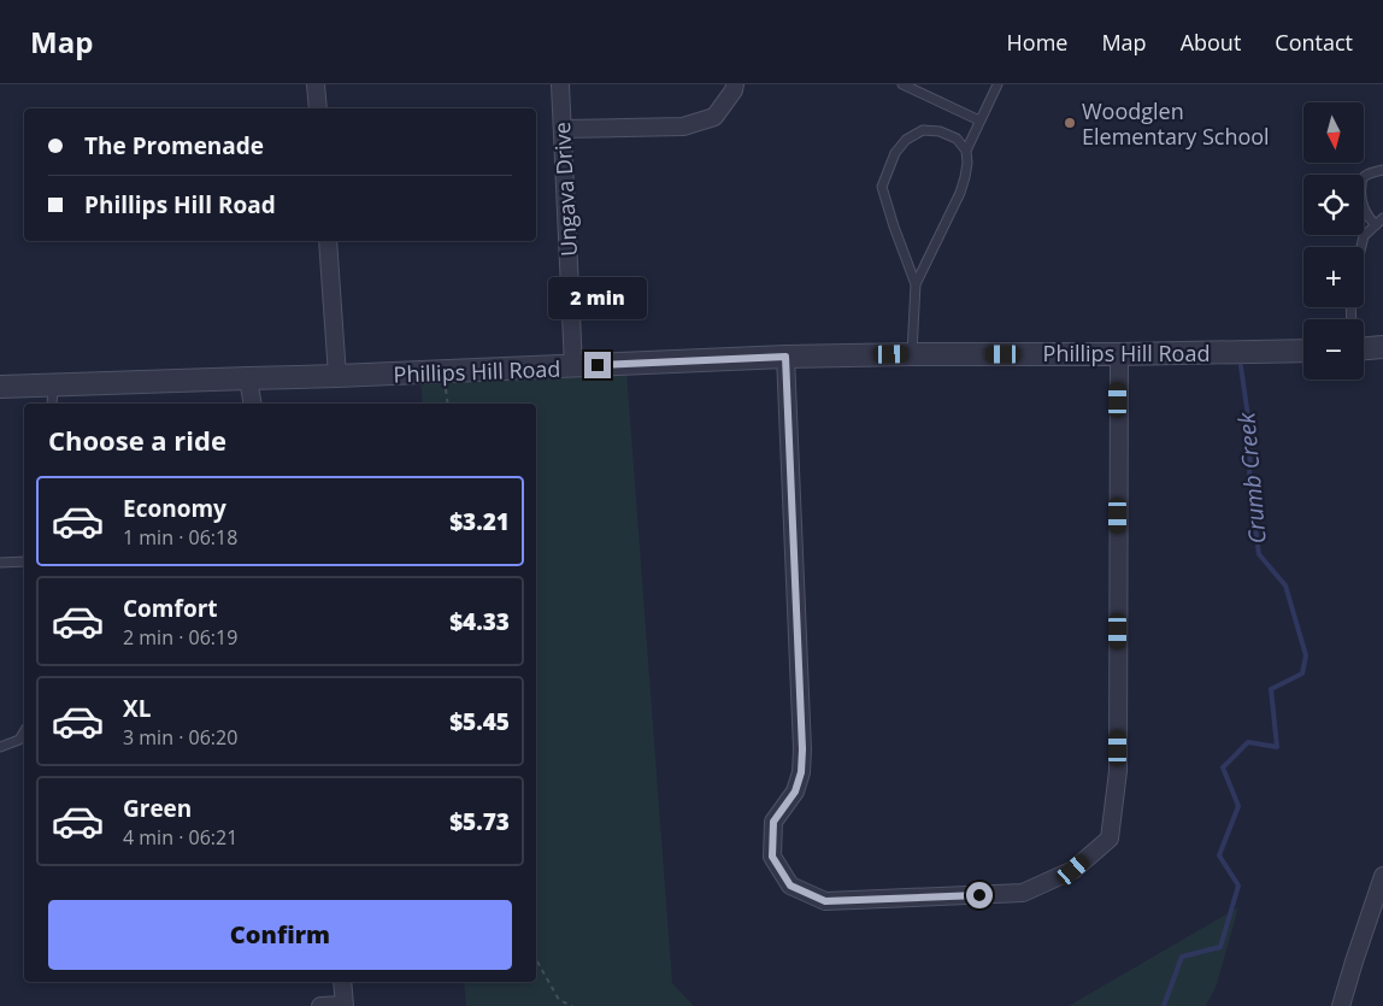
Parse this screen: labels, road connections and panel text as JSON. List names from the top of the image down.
{
  "streets": {
    "street": ["Ungava Drive", "Phillips Hill Road"]
  },
  "crossings": [
    ["Ungava Drive", "Phillips Hill Road"]
  ],
  "water": ["Crumb Creek"],
  "places": ["Woodglen Elementary School"],
  "north": "bottom",
  "page": {
    "header": "Map",
    "nav": [
      "Home",
      "Map",
      "About",
      "Contact"
    ],
    "map_buttons": ["+", "−"],
    "banner": ["The Promenade", "Phillips Hill Road"],
    "bubble": "2 min",
    "heading": "Choose a ride",
    "list": [
      {
        "name": "Economy",
        "note": "1 min · 06:18",
        "value": "$3.21"
      },
      {
        "name": "Comfort",
        "note": "2 min · 06:19",
        "value": "$4.33"
      },
      {
        "name": "XL",
        "note": "3 min · 06:20",
        "value": "$5.45"
      },
      {
        "name": "Green",
        "note": "4 min · 06:21",
        "value": "$5.73"
      }
    ],
    "buttons": "Confirm"
  }
}
